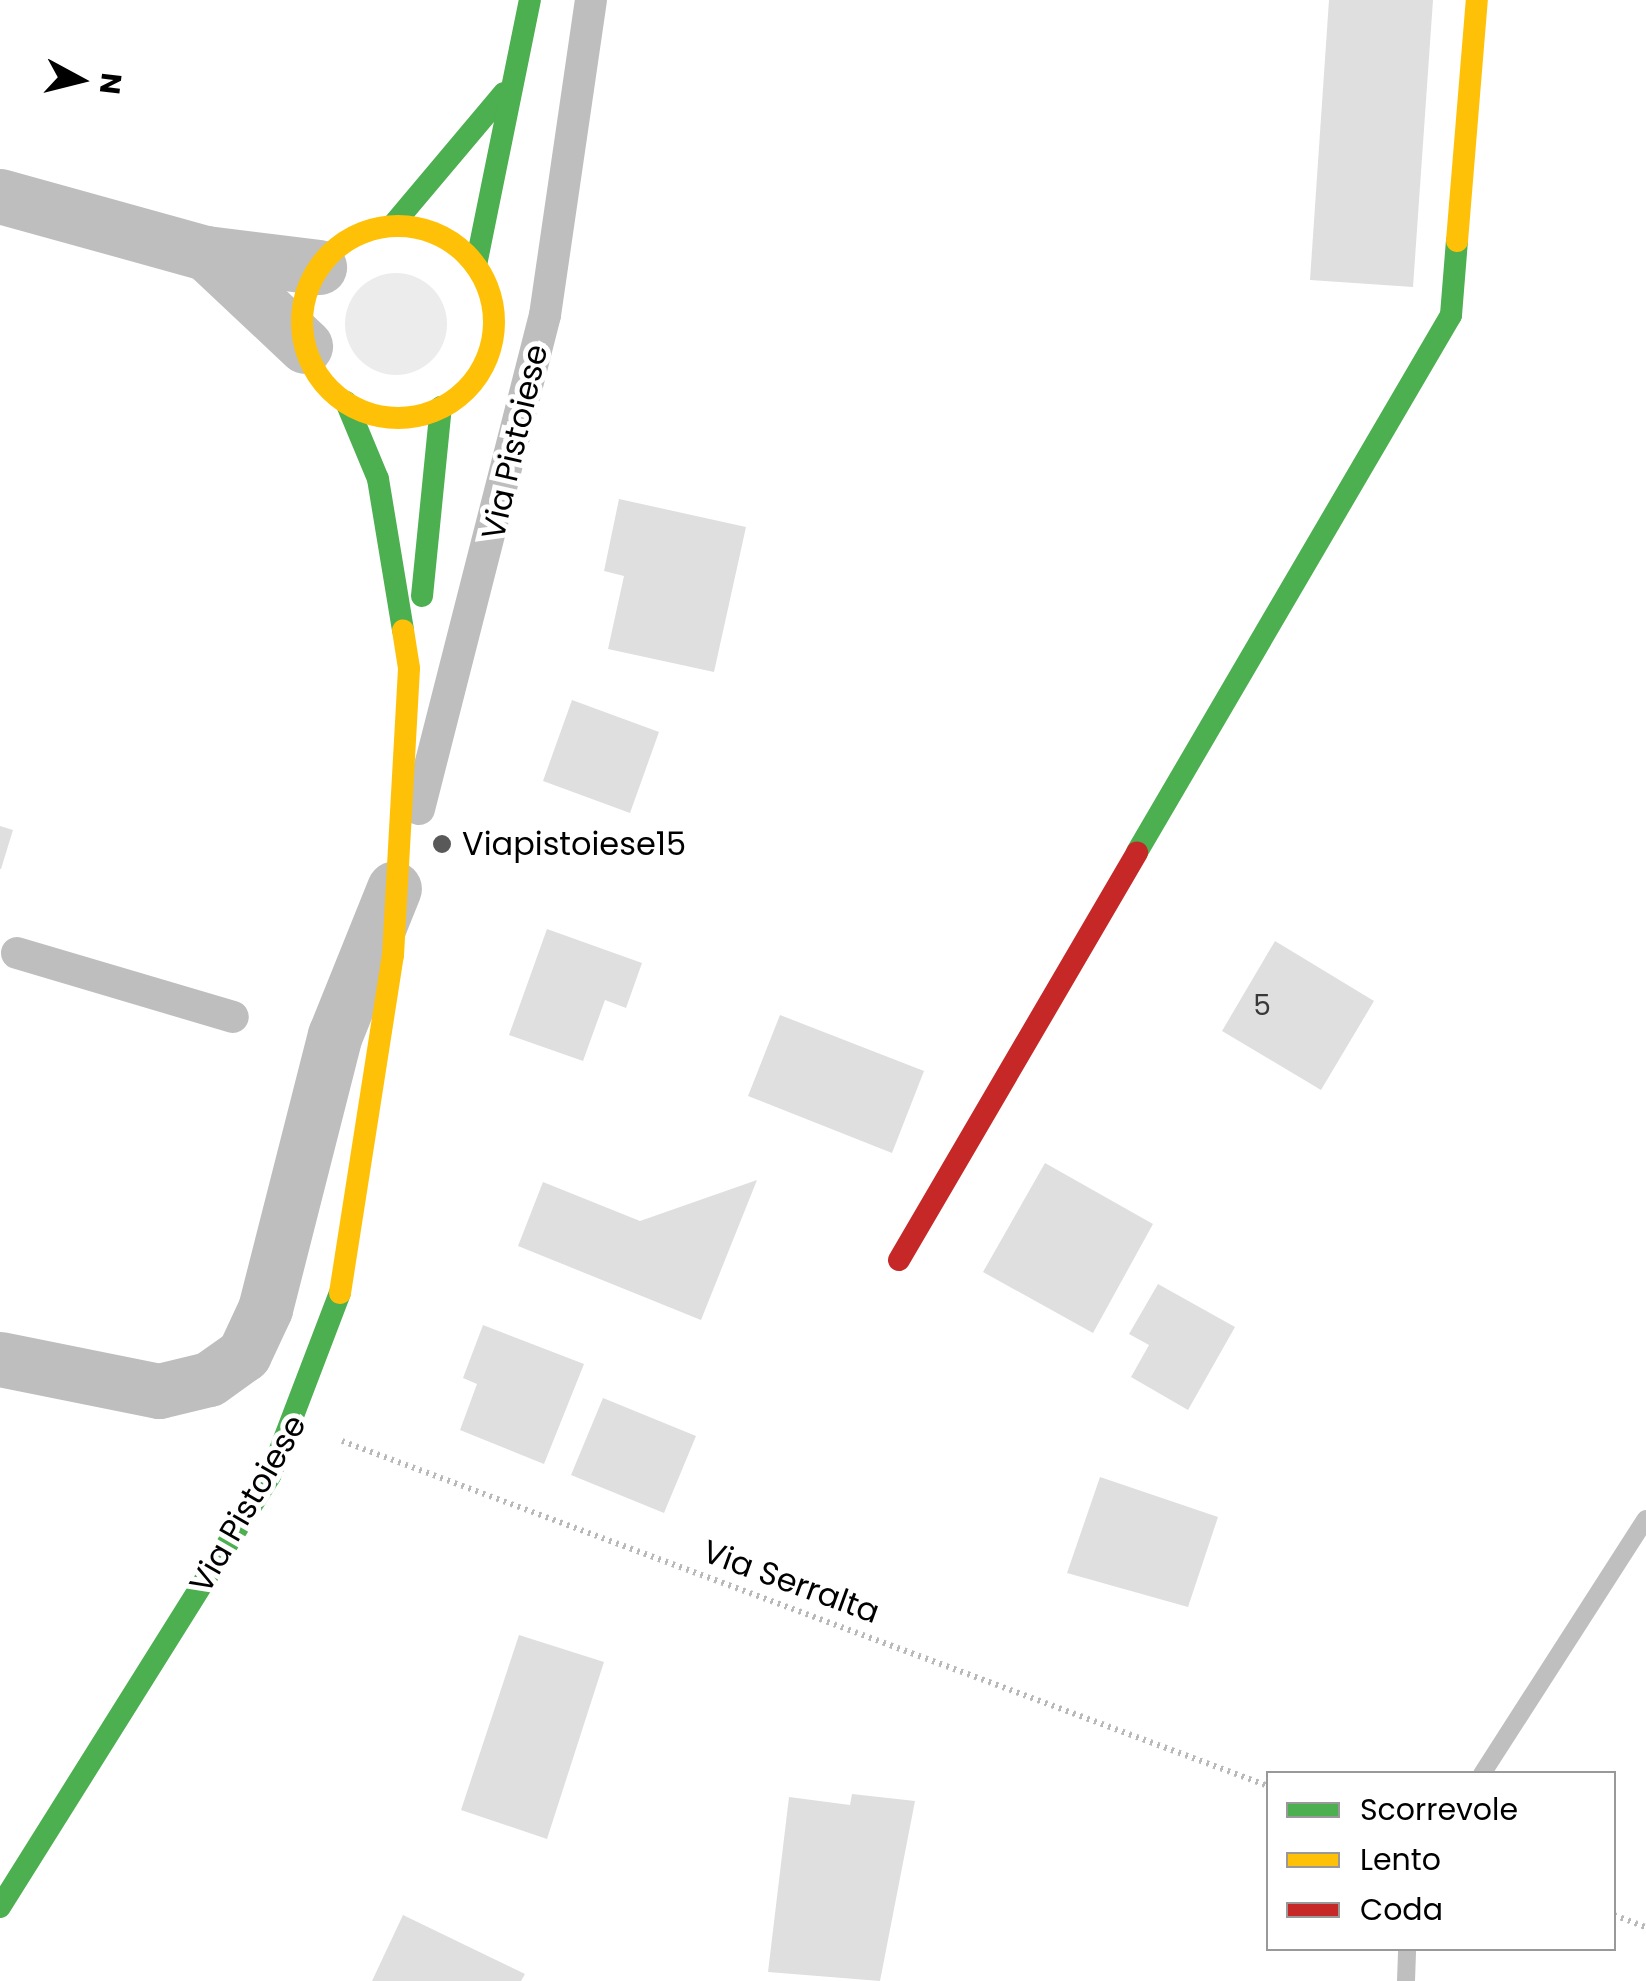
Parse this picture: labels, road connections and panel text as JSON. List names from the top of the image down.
{
  "streets": {
    "main road": ["Via Pistoiese"],
    "path": ["Via Serralta"]
  },
  "crossings": [
    ["Via Pistoiese", "Via Serralta"]
  ],
  "places": ["Viapistoiese15"],
  "house_numbers": ["5"],
  "legend": ["Scorrevole", "Lento", "Coda"],
  "north": "right"
}
